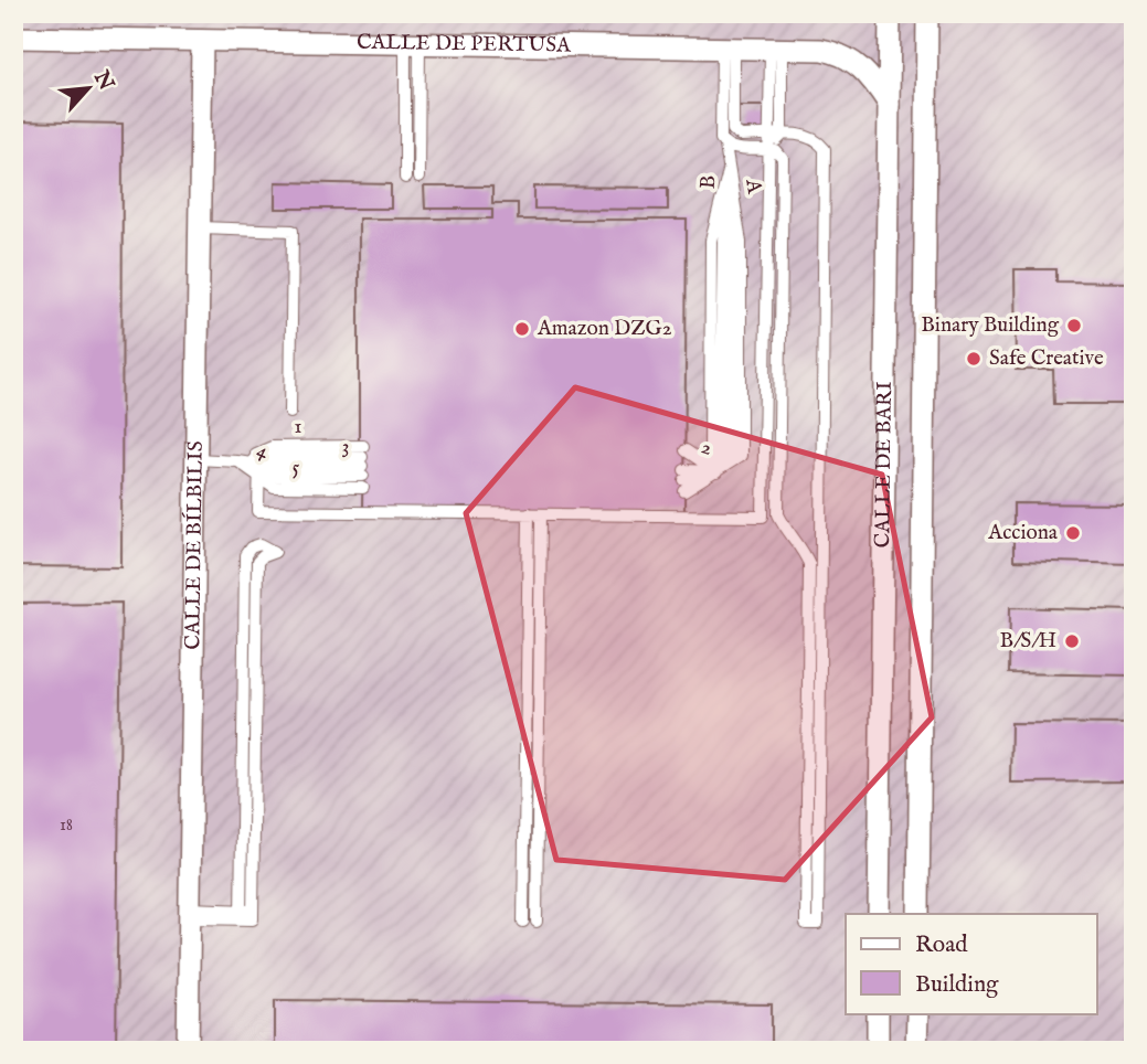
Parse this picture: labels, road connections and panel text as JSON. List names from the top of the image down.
{
  "streets": {
    "street": ["CALLE DE PERTUSA", "CALLE DE BARI", "CALLE DE BÍLBILIS"],
    "lane": [
      "B",
      "A",
      "1",
      "3",
      "4",
      "5"
    ]
  },
  "crossings": [
    ["CALLE DE PERTUSA", "CALLE DE BARI"],
    ["CALLE DE PERTUSA", "CALLE DE BÍLBILIS"],
    ["B", "A"],
    ["1", "3"],
    ["1", "4"],
    ["1", "5"],
    ["3", "4"],
    ["3", "5"],
    ["4", "5"]
  ],
  "places": [
    "Binary Building",
    "Amazon DZG2",
    "Safe Creative",
    "Acciona",
    "B/S/H"
  ],
  "house_numbers": ["18"],
  "legend": ["Road", "Building"],
  "north": "top right"
}
